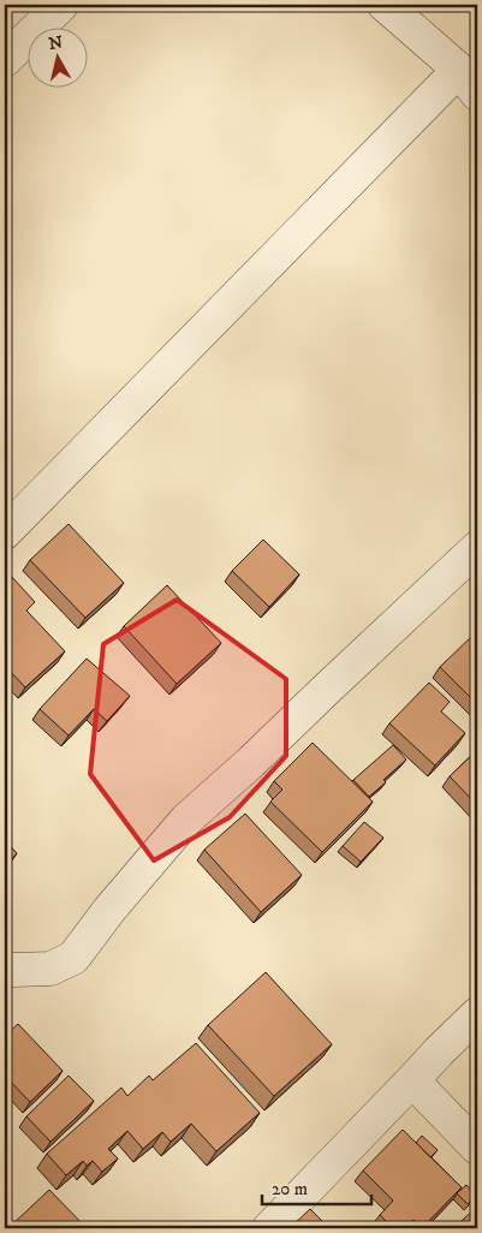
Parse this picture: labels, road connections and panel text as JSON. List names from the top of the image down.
{
  "scale_bar": "20 m",
  "north": "top"
}
